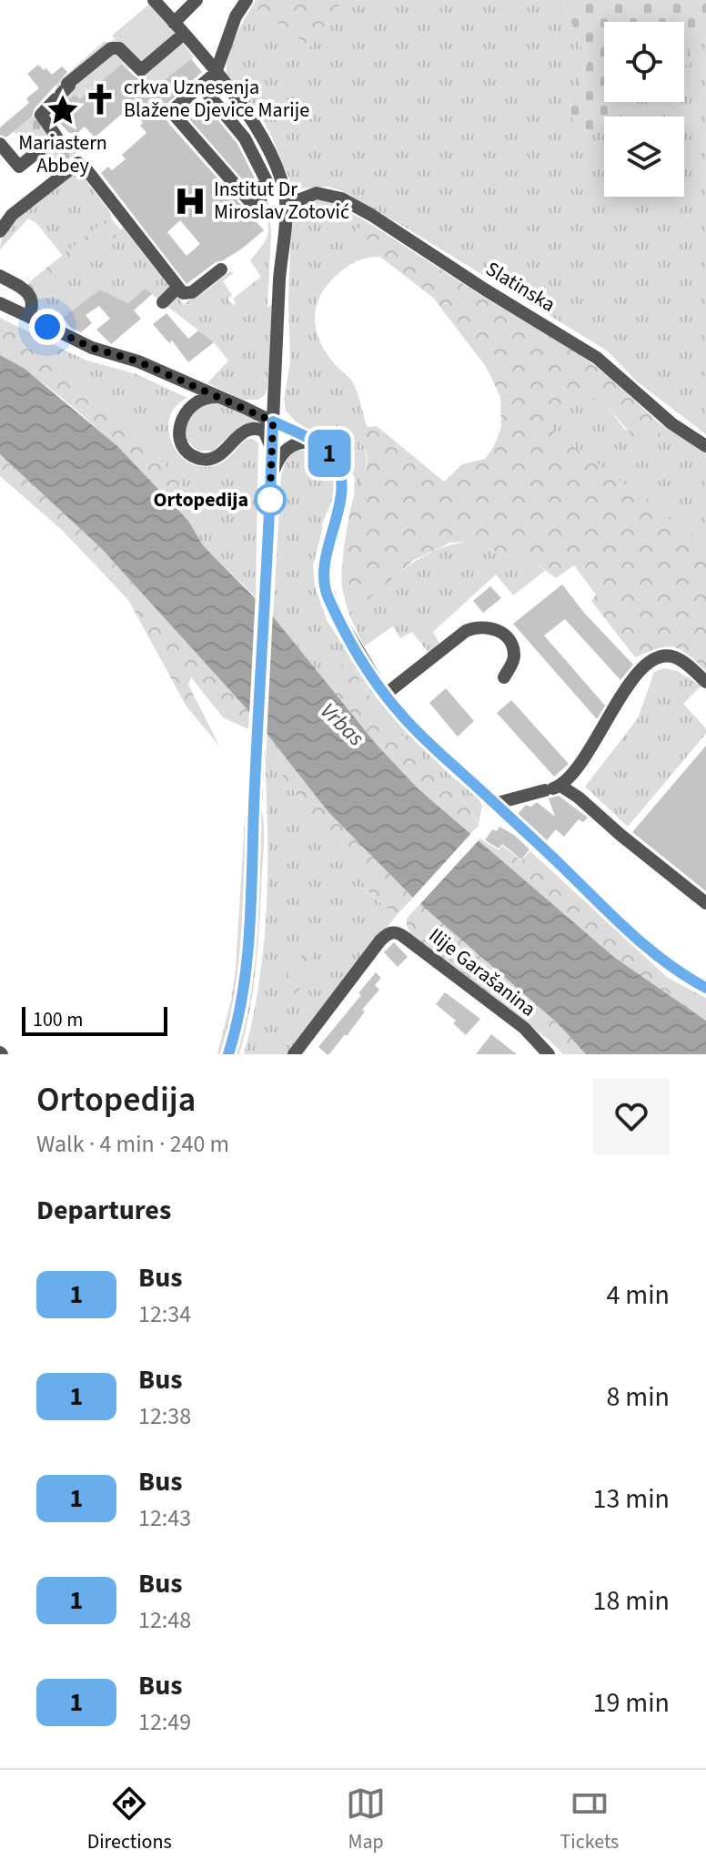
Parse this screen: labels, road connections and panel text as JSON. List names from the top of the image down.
{
  "streets": {
    "street": ["Slatinska", "Ilije Garašanina"]
  },
  "water": ["Vrbas"],
  "places": {
    "church": ["crkva Uznesenja Blažene Djevice Marije"],
    "place": ["Mariastern Abbey"],
    "hospital": ["Institut Dr Miroslav Zotović"],
    "other": ["Ortopedija"]
  },
  "lines": ["bus line 1"],
  "scale_bar": "100 m",
  "page": {
    "on_map": "1",
    "scale": "100 m",
    "heading": [
      ["Ortopedija", "Walk · 4 min · 240 m"],
      "Departures"
    ],
    "list": [
      {
        "mark": "1",
        "name": "Bus",
        "note": "12:34",
        "value": "4 min"
      },
      {
        "mark": "1",
        "name": "Bus",
        "note": "12:38",
        "value": "8 min"
      },
      {
        "mark": "1",
        "name": "Bus",
        "note": "12:43",
        "value": "13 min"
      },
      {
        "mark": "1",
        "name": "Bus",
        "note": "12:48",
        "value": "18 min"
      },
      {
        "mark": "1",
        "name": "Bus",
        "note": "12:49",
        "value": "19 min"
      }
    ],
    "tabs": ["Directions", "Map", "Tickets"]
  }
}
